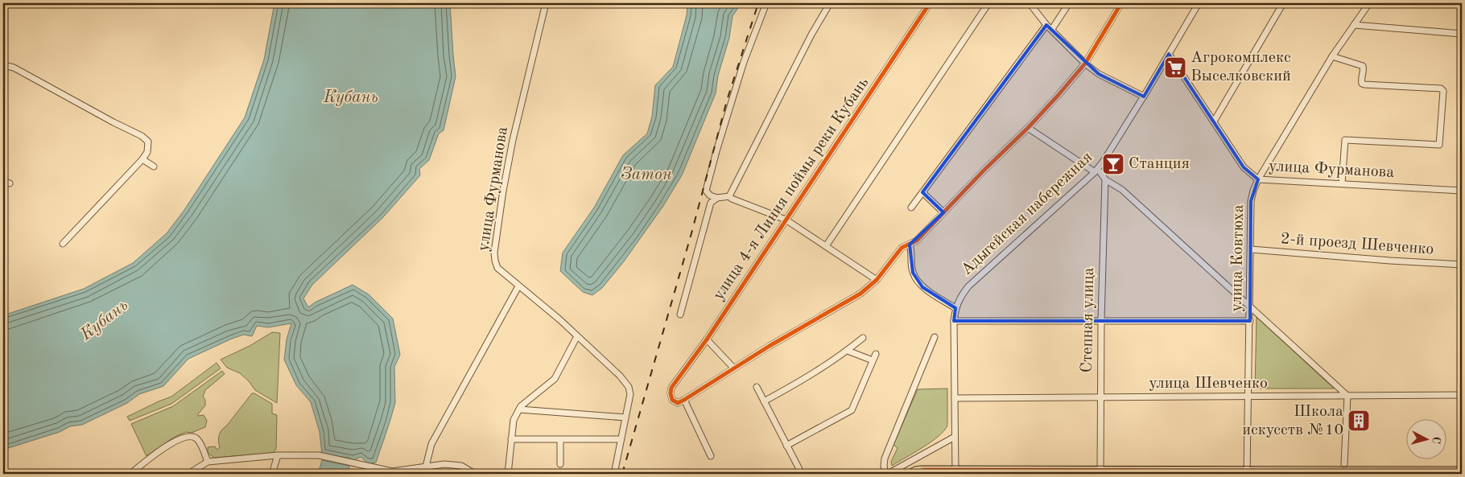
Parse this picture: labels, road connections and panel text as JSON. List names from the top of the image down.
{
  "streets": {
    "street": [
      "улица Фурманова",
      "улица 4-я Линия поймы реки Кубань",
      "Адыгейская набережная",
      "2-й проезд Шевченко",
      "улица Ковтюха",
      "Степная улица",
      "улица Шевченко"
    ]
  },
  "crossings": [
    ["улица Фурманова", "Адыгейская набережная"],
    ["улица Фурманова", "улица Ковтюха"],
    ["Адыгейская набережная", "Степная улица"],
    ["Адыгейская набережная", "улица Шевченко"],
    ["2-й проезд Шевченко", "улица Ковтюха"],
    ["улица Ковтюха", "улица Шевченко"],
    ["Степная улица", "улица Шевченко"]
  ],
  "water": ["Кубань", "Затон"],
  "places": {
    "supermarket": ["Агрокомплекс Выселковский"],
    "bar": ["Станция"],
    "building": ["Школа искусств №10"]
  },
  "north": "right"
}
